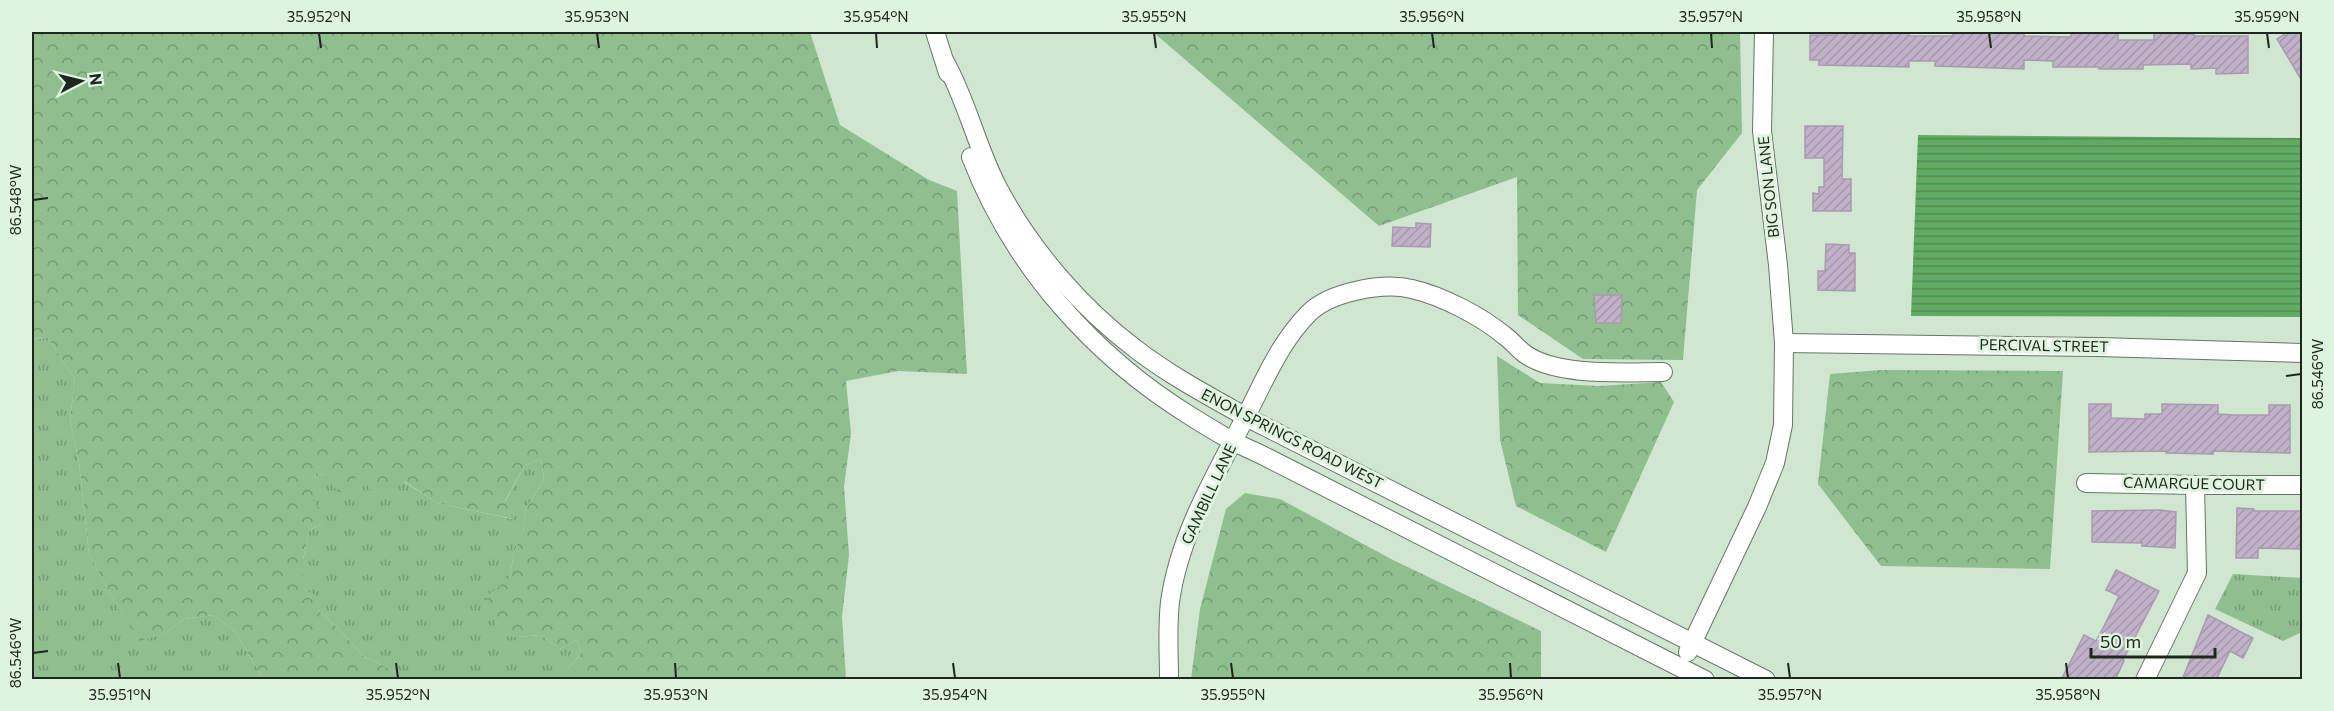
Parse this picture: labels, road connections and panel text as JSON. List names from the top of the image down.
{
  "streets": {
    "street": [
      "BIG SON LANE",
      "PERCIVAL STREET",
      "ENON SPRINGS ROAD WEST",
      "CAMARGUE COURT",
      "GAMBILL LANE"
    ]
  },
  "crossings": [
    ["BIG SON LANE", "PERCIVAL STREET"],
    ["BIG SON LANE", "ENON SPRINGS ROAD WEST"],
    ["ENON SPRINGS ROAD WEST", "GAMBILL LANE"]
  ],
  "scale_bar": "50 m",
  "north": "right",
  "coordinates": [
    "35.952°N",
    "35.953°N",
    "35.954°N",
    "35.955°N",
    "35.956°N",
    "35.957°N",
    "35.958°N",
    "35.959°N",
    "86.548°W",
    "86.546°W",
    "35.951°N"
  ]
}
